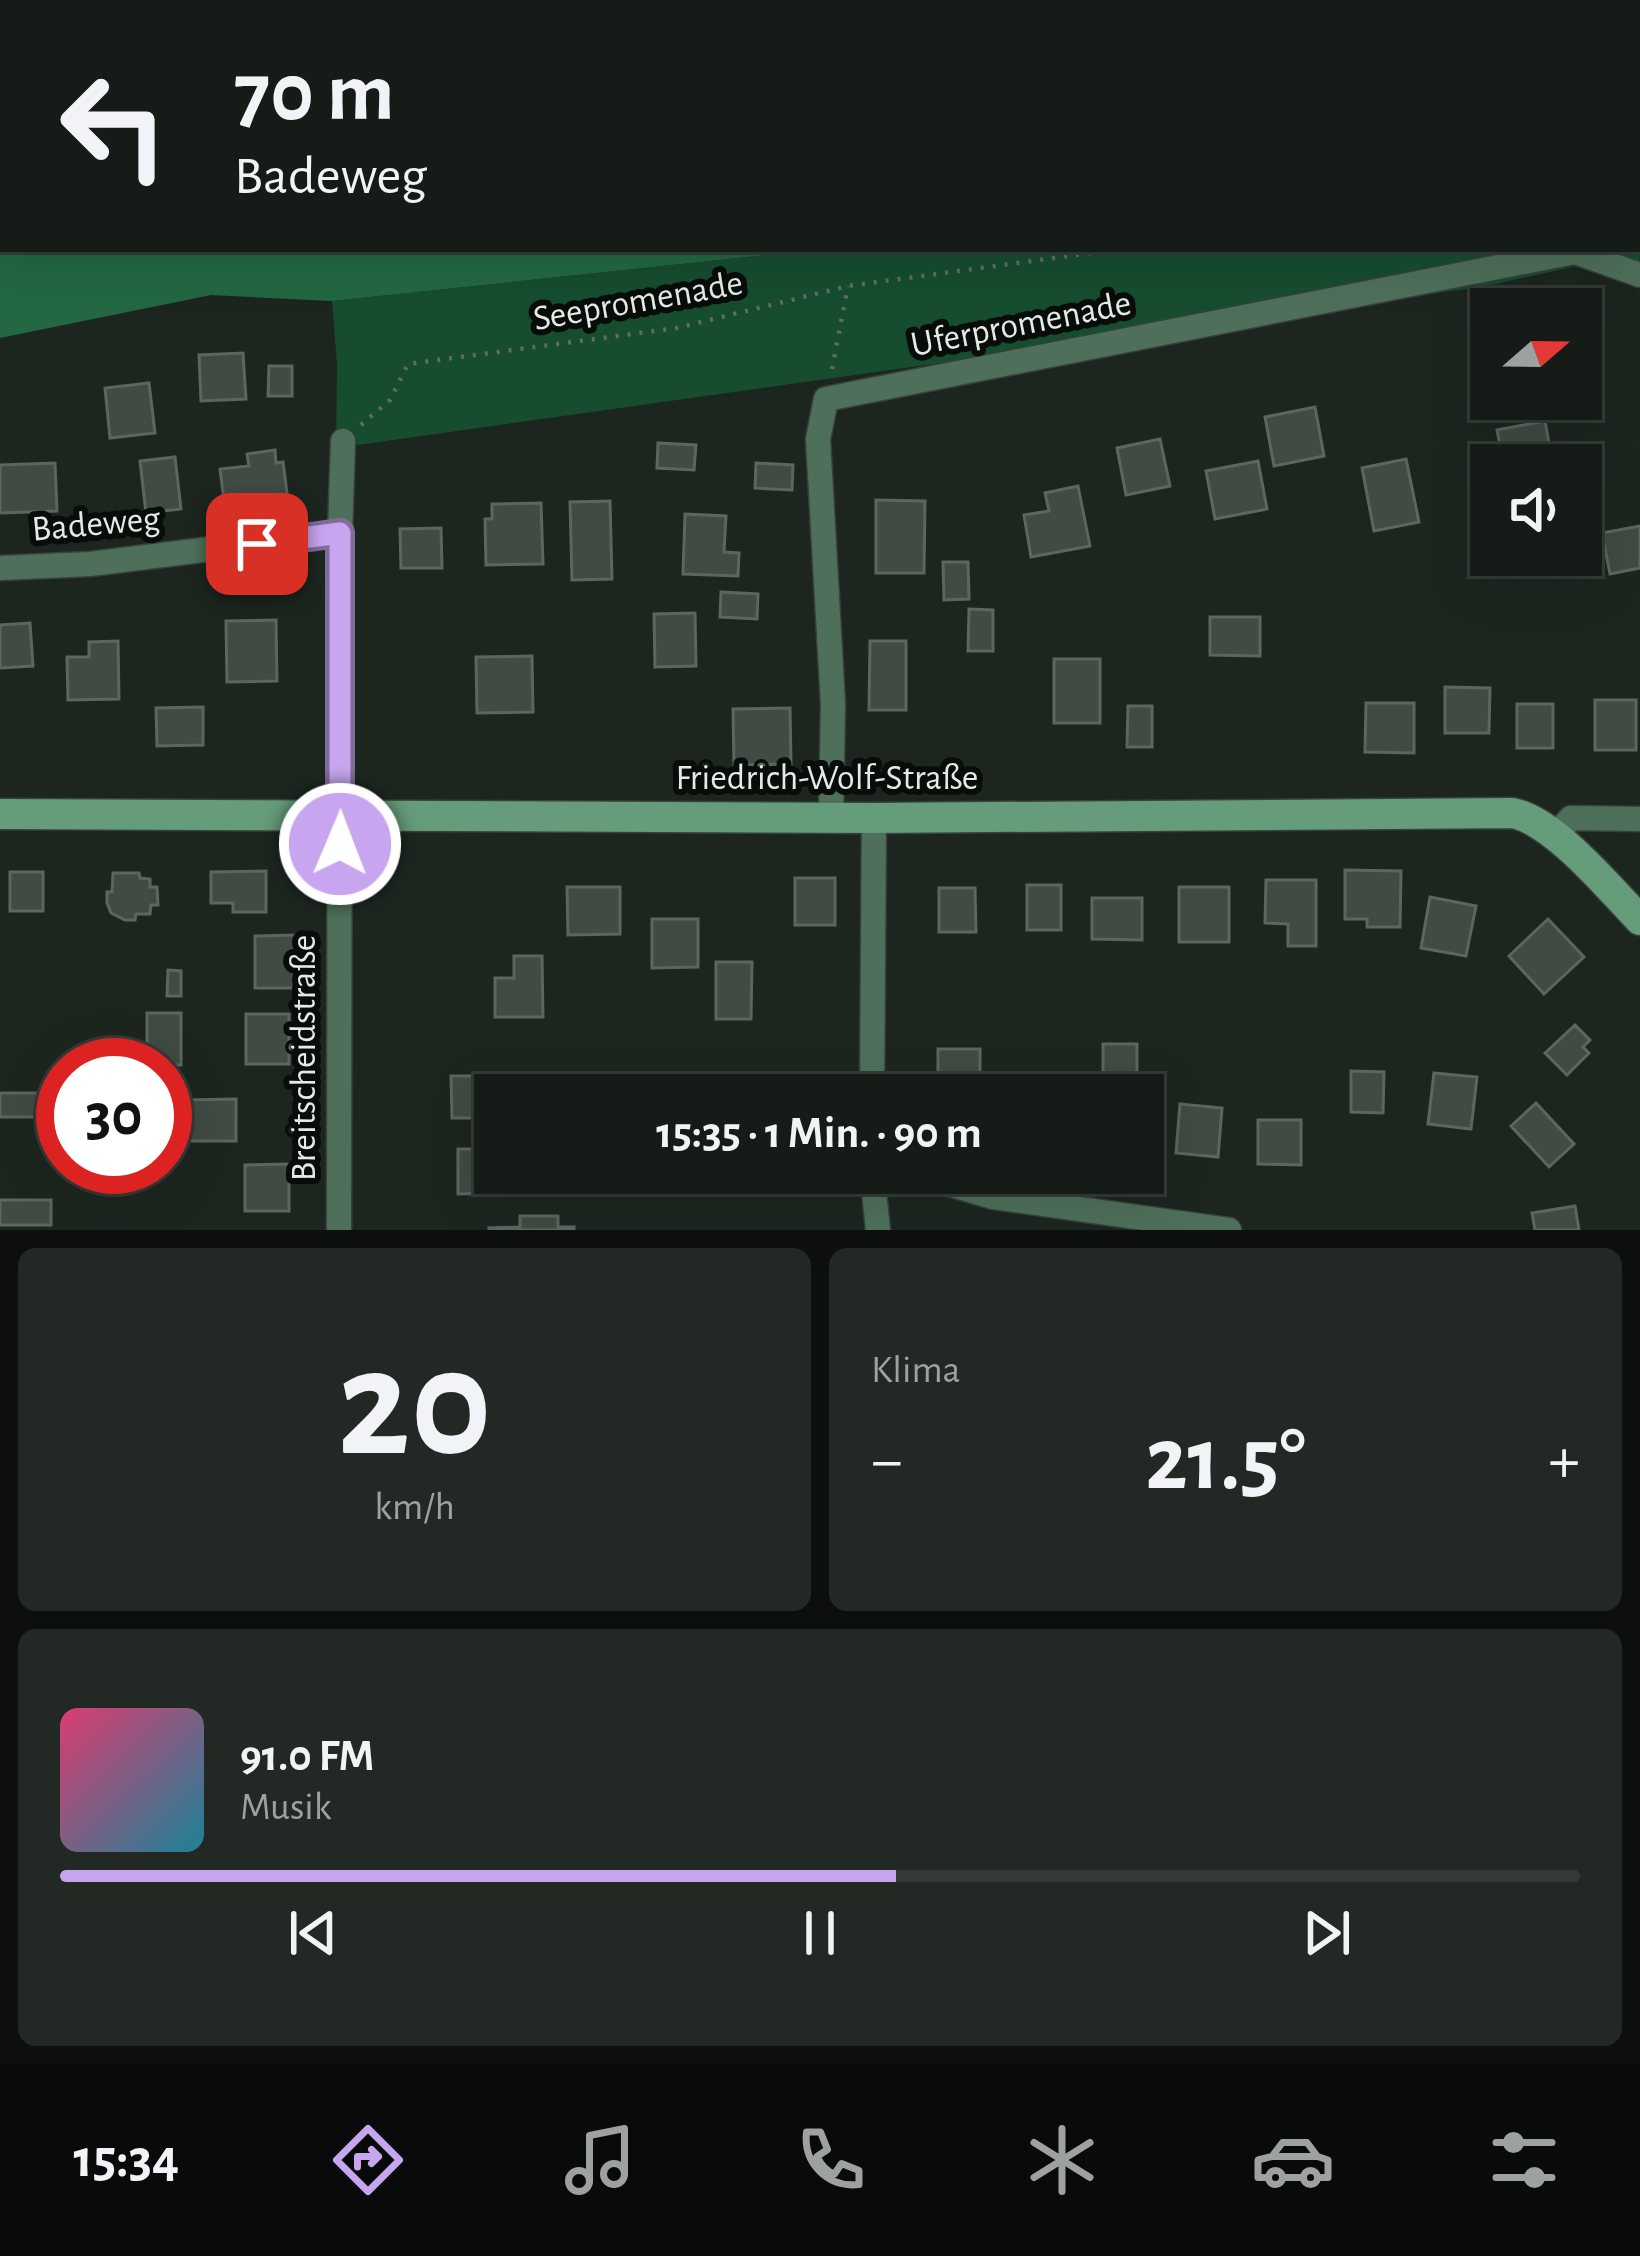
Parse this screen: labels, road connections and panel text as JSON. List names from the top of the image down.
{
  "streets": {
    "street": [
      "Uferpromenade",
      "Badeweg",
      "Friedrich-Wolf-Straße",
      "Breitscheidstraße"
    ],
    "path": ["Seepromenade"]
  },
  "crossings": [
    ["Friedrich-Wolf-Straße", "Breitscheidstraße"]
  ],
  "north": "right",
  "page": {
    "turn": ["70 m", "Badeweg"],
    "limit": "30",
    "trip": "15:35 · 1 Min. · 90 m",
    "tile": [
      ["20", "km/h"],
      "Klima"
    ],
    "heat": ["−", "21.5°", "+"],
    "song": ["91.0 FM", "Musik"],
    "tabs": "15:34"
  }
}
